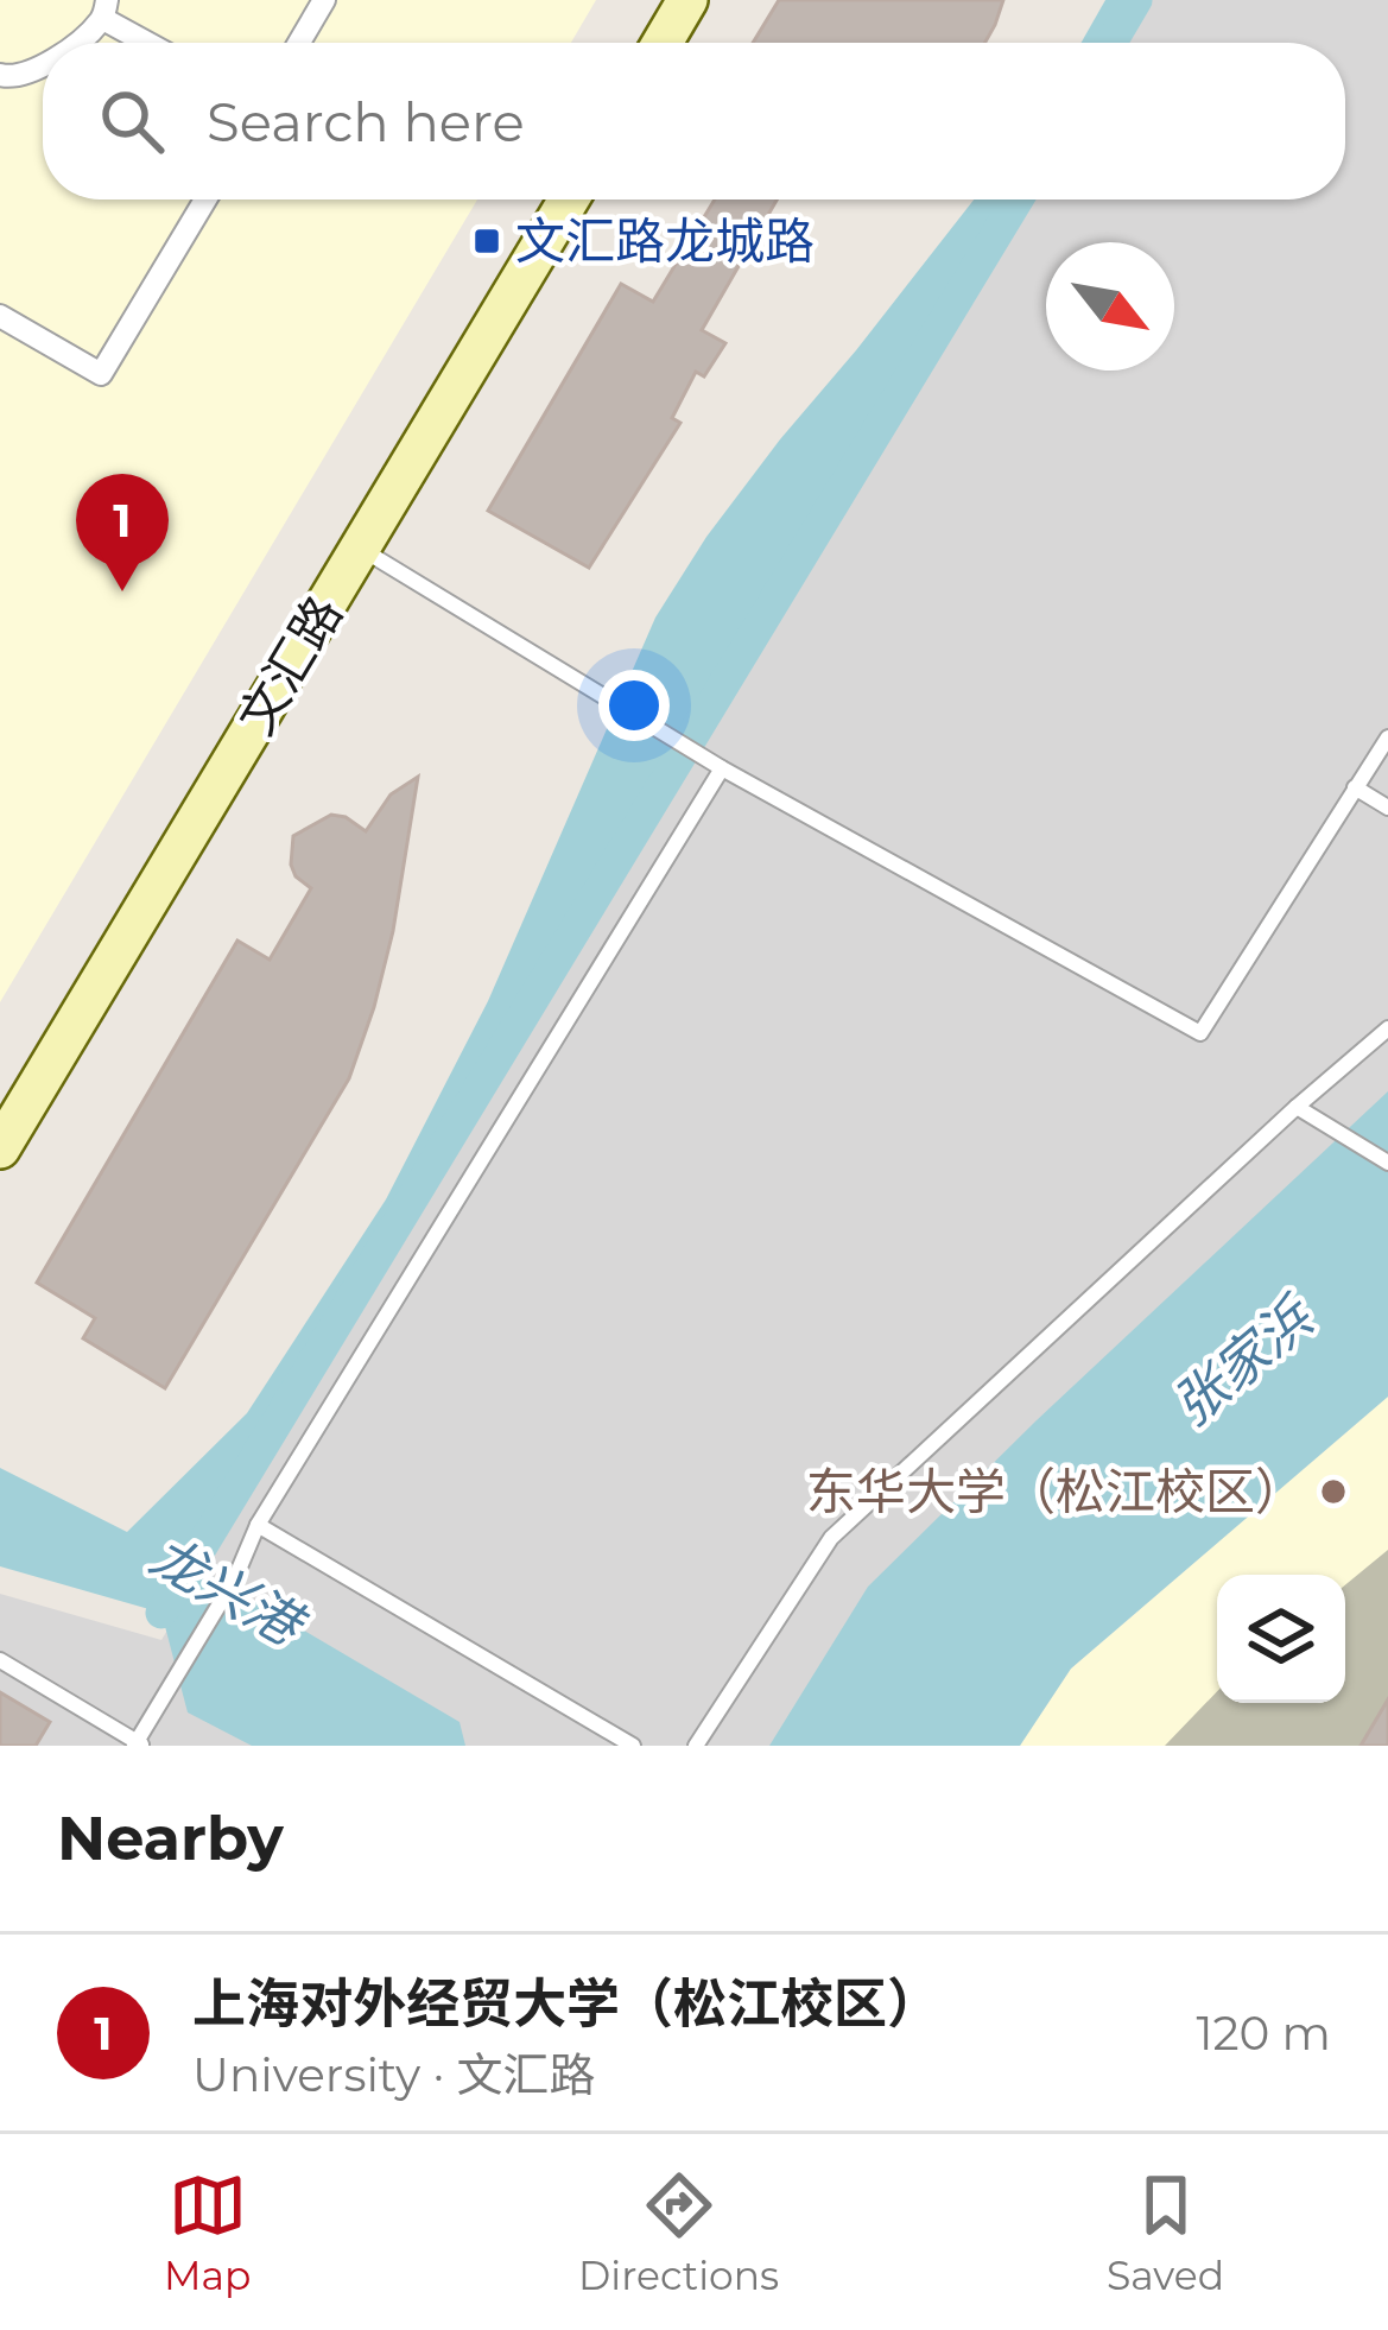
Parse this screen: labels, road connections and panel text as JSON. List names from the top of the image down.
{
  "streets": {
    "main road": ["文汇路"]
  },
  "water": ["张家浜", "龙兴港"],
  "places": {
    "transit": ["文汇路龙城路"],
    "other": ["东华大学（松江校区）"]
  },
  "north": "bottom right",
  "page": {
    "search": "Search here",
    "pins": "1",
    "heading": "Nearby",
    "list": [
      {
        "mark": "1",
        "name": "上海对外经贸大学（松江校区）",
        "note": "University · 文汇路",
        "value": "120 m"
      }
    ],
    "nav": ["Map", "Directions", "Saved"]
  }
}
